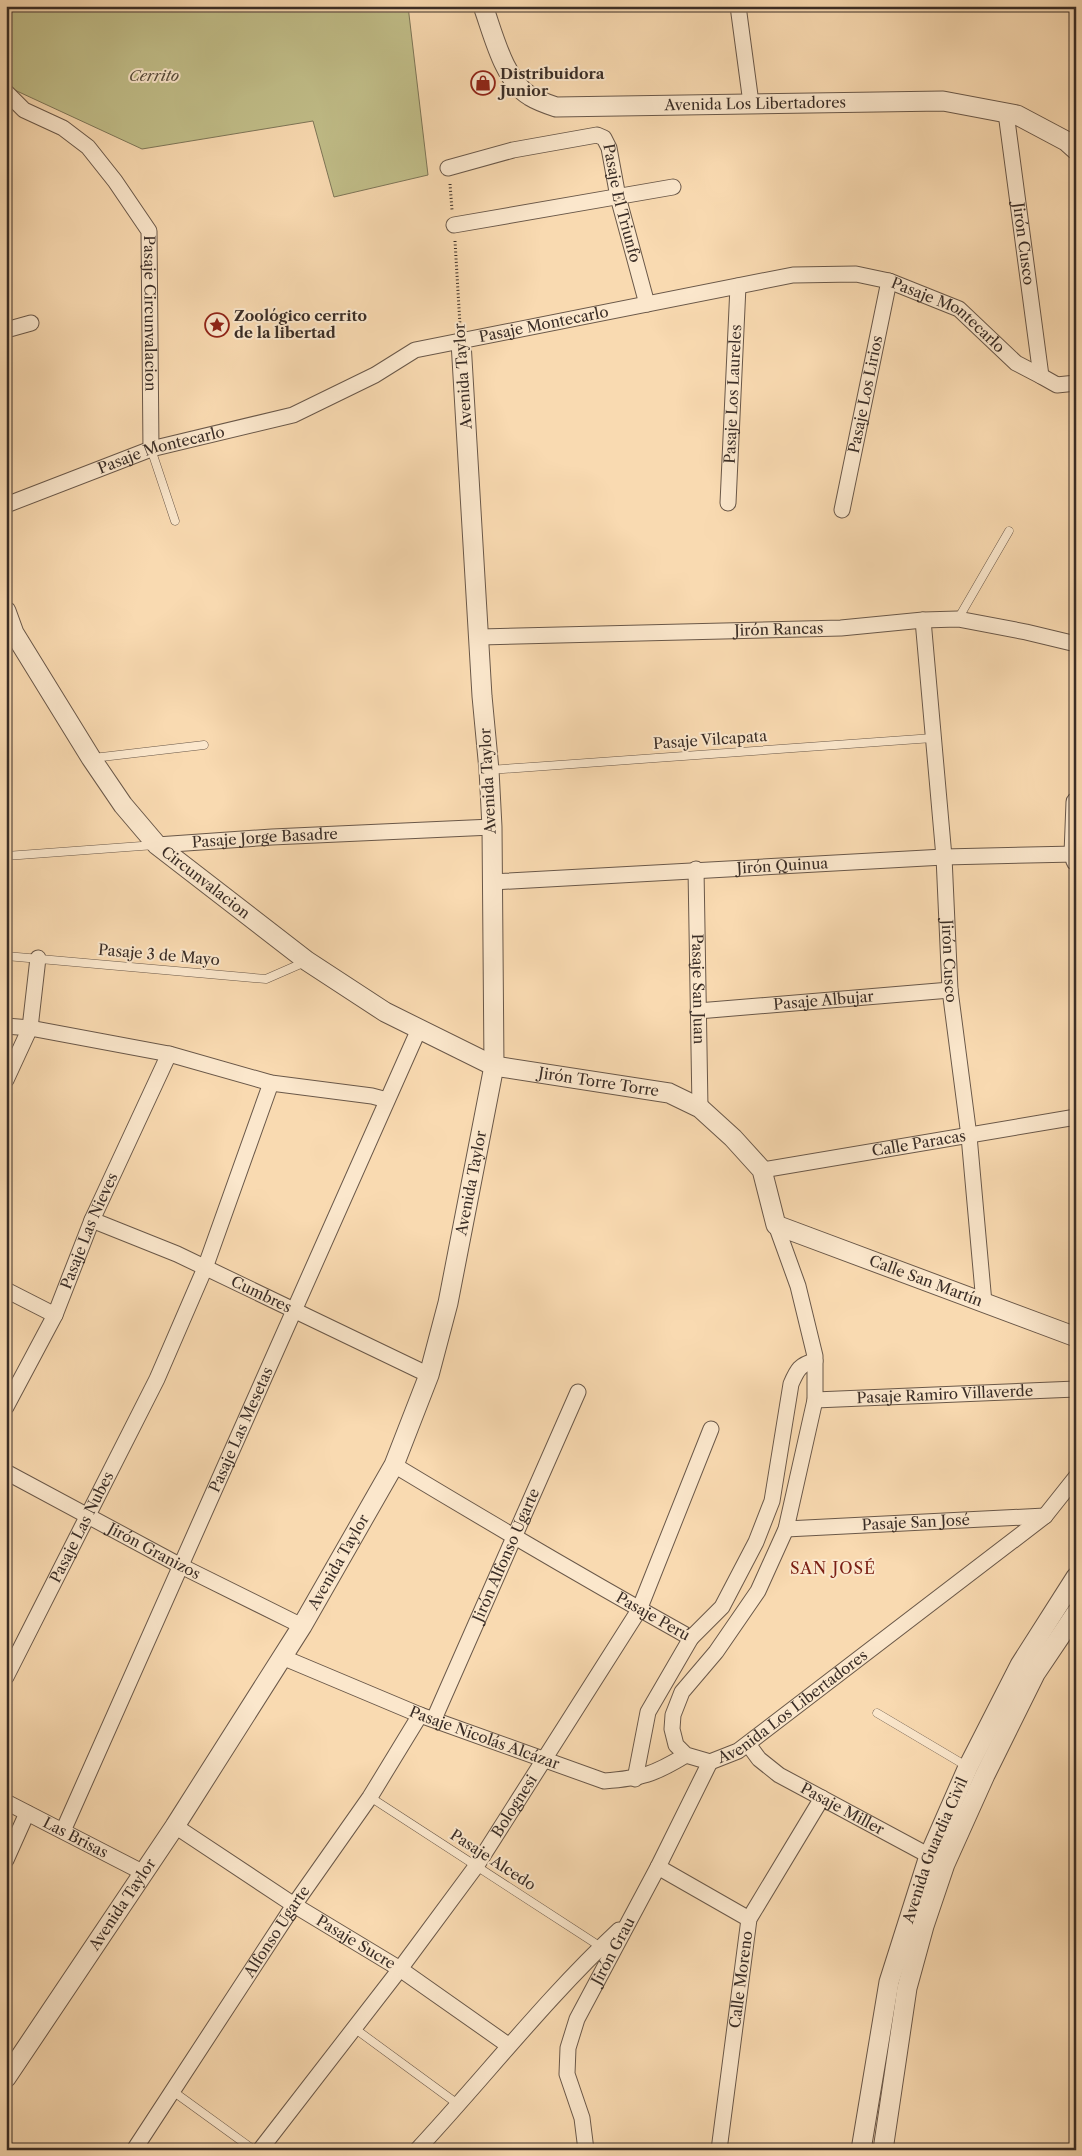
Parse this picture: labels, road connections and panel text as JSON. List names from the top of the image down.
{
  "streets": {
    "street": [
      "Avenida Los Libertadores",
      "Pasaje El Triunfo",
      "Jirón Cusco",
      "Pasaje Circunvalacion",
      "Pasaje Montecarlo",
      "Avenida Taylor",
      "Pasaje Los Laureles",
      "Pasaje Los Lirios",
      "Jirón Rancas",
      "Pasaje Jorge Basadre",
      "Jirón Quinua",
      "Circunvalacion",
      "Pasaje San Juan",
      "Pasaje Albujar",
      "Jirón Torre Torre",
      "Calle Paracas",
      "Pasaje Las Nieves",
      "Calle San Martín",
      "Cumbres",
      "Pasaje Ramiro Villaverde",
      "Pasaje Las Mesetas",
      "Pasaje San José",
      "Pasaje Las Nubes",
      "Jirón Granizos",
      "Jirón Alfonso Ugarte",
      "Pasaje Perú",
      "Pasaje Nicolás Alcázar",
      "Bolognesi",
      "Pasaje Miller",
      "Las Brisas",
      "Avenida Guardia Civil",
      "Alfonso Ugarte",
      "Pasaje Sucre",
      "Jirón Grau",
      "Calle Moreno"
    ],
    "lane": ["Pasaje Vilcapata", "Pasaje 3 de Mayo", "Pasaje Alcedo"]
  },
  "crossings": [
    ["Avenida Los Libertadores", "Jirón Cusco"],
    ["Avenida Los Libertadores", "Pasaje San José"],
    ["Avenida Los Libertadores", "Pasaje Nicolás Alcázar"],
    ["Avenida Los Libertadores", "Pasaje Miller"],
    ["Avenida Los Libertadores", "Jirón Grau"],
    ["Pasaje El Triunfo", "Pasaje Montecarlo"],
    ["Pasaje El Triunfo", "Avenida Taylor"],
    ["Jirón Cusco", "Pasaje Montecarlo"],
    ["Jirón Cusco", "Jirón Rancas"],
    ["Jirón Cusco", "Pasaje Vilcapata"],
    ["Jirón Cusco", "Jirón Quinua"],
    ["Jirón Cusco", "Pasaje Albujar"],
    ["Jirón Cusco", "Calle Paracas"],
    ["Jirón Cusco", "Calle San Martín"],
    ["Pasaje Circunvalacion", "Pasaje Montecarlo"],
    ["Pasaje Montecarlo", "Avenida Taylor"],
    ["Pasaje Montecarlo", "Pasaje Los Laureles"],
    ["Pasaje Montecarlo", "Pasaje Los Lirios"],
    ["Avenida Taylor", "Jirón Rancas"],
    ["Avenida Taylor", "Pasaje Vilcapata"],
    ["Avenida Taylor", "Pasaje Jorge Basadre"],
    ["Avenida Taylor", "Jirón Quinua"],
    ["Avenida Taylor", "Circunvalacion"],
    ["Avenida Taylor", "Jirón Torre Torre"],
    ["Avenida Taylor", "Cumbres"],
    ["Avenida Taylor", "Jirón Granizos"],
    ["Avenida Taylor", "Pasaje Perú"],
    ["Avenida Taylor", "Pasaje Nicolás Alcázar"],
    ["Avenida Taylor", "Las Brisas"],
    ["Avenida Taylor", "Pasaje Sucre"],
    ["Pasaje Jorge Basadre", "Circunvalacion"],
    ["Jirón Quinua", "Pasaje San Juan"],
    ["Circunvalacion", "Pasaje 3 de Mayo"],
    ["Circunvalacion", "Jirón Torre Torre"],
    ["Circunvalacion", "Pasaje Las Mesetas"],
    ["Pasaje San Juan", "Pasaje Albujar"],
    ["Pasaje San Juan", "Jirón Torre Torre"],
    ["Pasaje Las Nieves", "Cumbres"],
    ["Cumbres", "Pasaje Las Mesetas"],
    ["Cumbres", "Pasaje Las Nubes"],
    ["Pasaje Las Mesetas", "Jirón Granizos"],
    ["Pasaje Las Mesetas", "Las Brisas"],
    ["Pasaje Las Nubes", "Jirón Granizos"],
    ["Jirón Alfonso Ugarte", "Pasaje Perú"],
    ["Jirón Alfonso Ugarte", "Pasaje Nicolás Alcázar"],
    ["Jirón Alfonso Ugarte", "Alfonso Ugarte"],
    ["Pasaje Perú", "Bolognesi"],
    ["Pasaje Nicolás Alcázar", "Bolognesi"],
    ["Pasaje Nicolás Alcázar", "Alfonso Ugarte"],
    ["Bolognesi", "Pasaje Alcedo"],
    ["Bolognesi", "Pasaje Sucre"],
    ["Pasaje Miller", "Avenida Guardia Civil"],
    ["Pasaje Miller", "Calle Moreno"],
    ["Pasaje Alcedo", "Alfonso Ugarte"],
    ["Alfonso Ugarte", "Pasaje Sucre"]
  ],
  "districts": ["SAN JOSÉ"],
  "parks": ["Cerrito"],
  "places": {
    "shop": ["Distribuidora Junior"],
    "place": ["Zoológico cerrito de la libertad"]
  }
}
